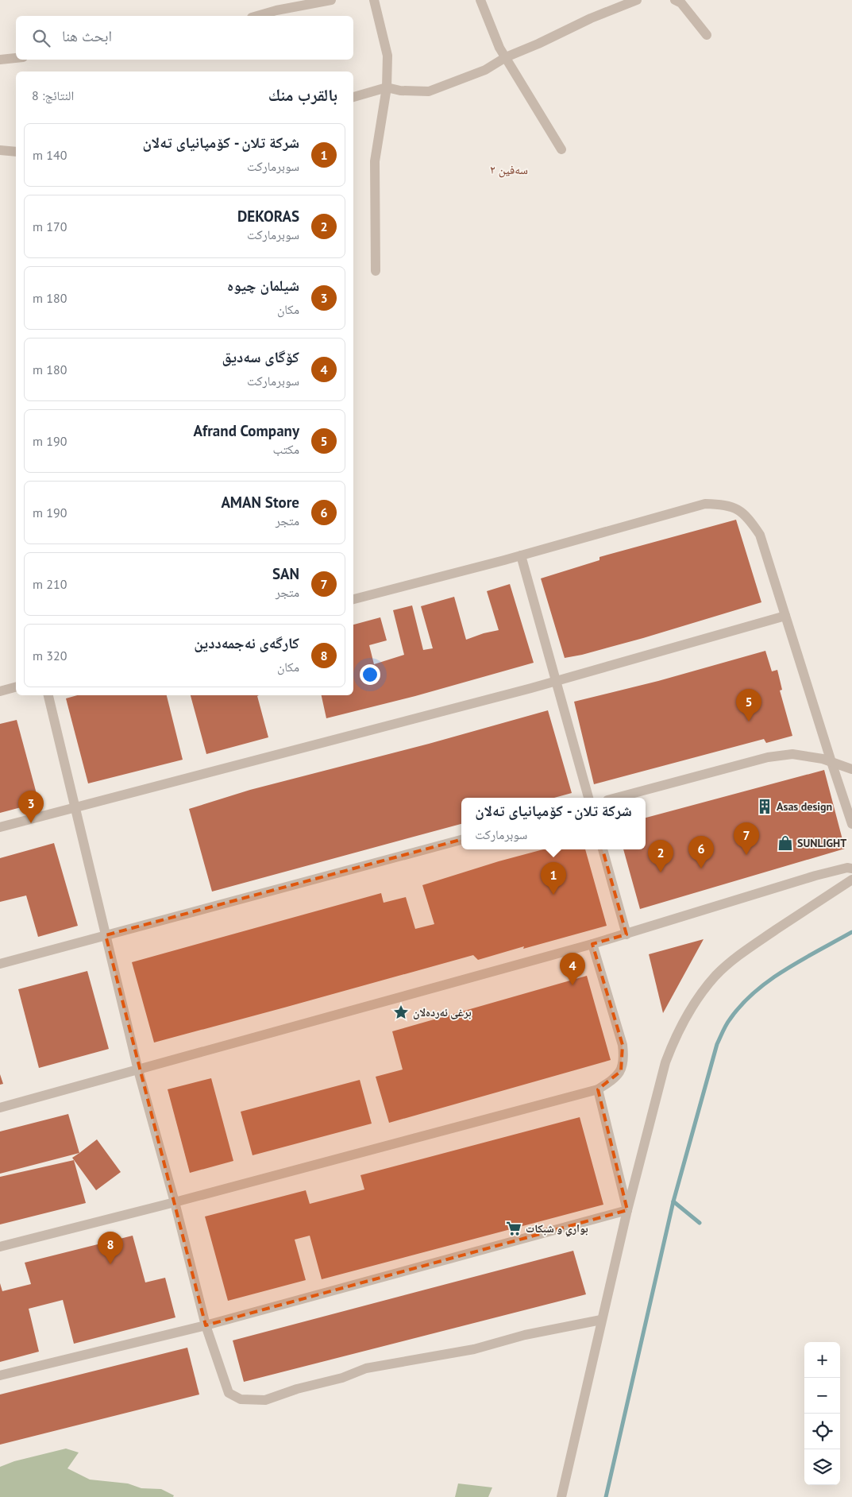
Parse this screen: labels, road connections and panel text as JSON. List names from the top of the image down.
{
  "districts": ["سەفین ٢"],
  "places": {
    "building": ["Asas design"],
    "shop": ["SUNLIGHT"],
    "place": ["برغی ئەردەلان"],
    "supermarket": ["بواري و شبكات"]
  },
  "page": {
    "search": "ابحث هنا",
    "heading": ["بالقرب منك", "النتائج: 8"],
    "list": [
      {
        "mark": "1",
        "name": "شركة تلان - کۆمپانیای تەلان",
        "note": "سوبرماركت",
        "value": "140 m"
      },
      {
        "mark": "2",
        "name": "DEKORAS",
        "note": "سوبرماركت",
        "value": "170 m"
      },
      {
        "mark": "3",
        "name": "شيلمان چیوه",
        "note": "مكان",
        "value": "180 m"
      },
      {
        "mark": "4",
        "name": "کۆگای سەدیق",
        "note": "سوبرماركت",
        "value": "180 m"
      },
      {
        "mark": "5",
        "name": "Afrand Company",
        "note": "مكتب",
        "value": "190 m"
      },
      {
        "mark": "6",
        "name": "AMAN Store",
        "note": "متجر",
        "value": "190 m"
      },
      {
        "mark": "7",
        "name": "SAN",
        "note": "متجر",
        "value": "210 m"
      },
      {
        "mark": "8",
        "name": "کارگەی نەجمەددین",
        "note": "مكان",
        "value": "320 m"
      }
    ],
    "pins": [
      "5",
      "3",
      "7",
      "6",
      "2",
      "1",
      "4",
      "8"
    ],
    "popup": ["شركة تلان - کۆمپانیای تەلان", "سوبرماركت"],
    "map_buttons": ["+", "−"]
  }
}
